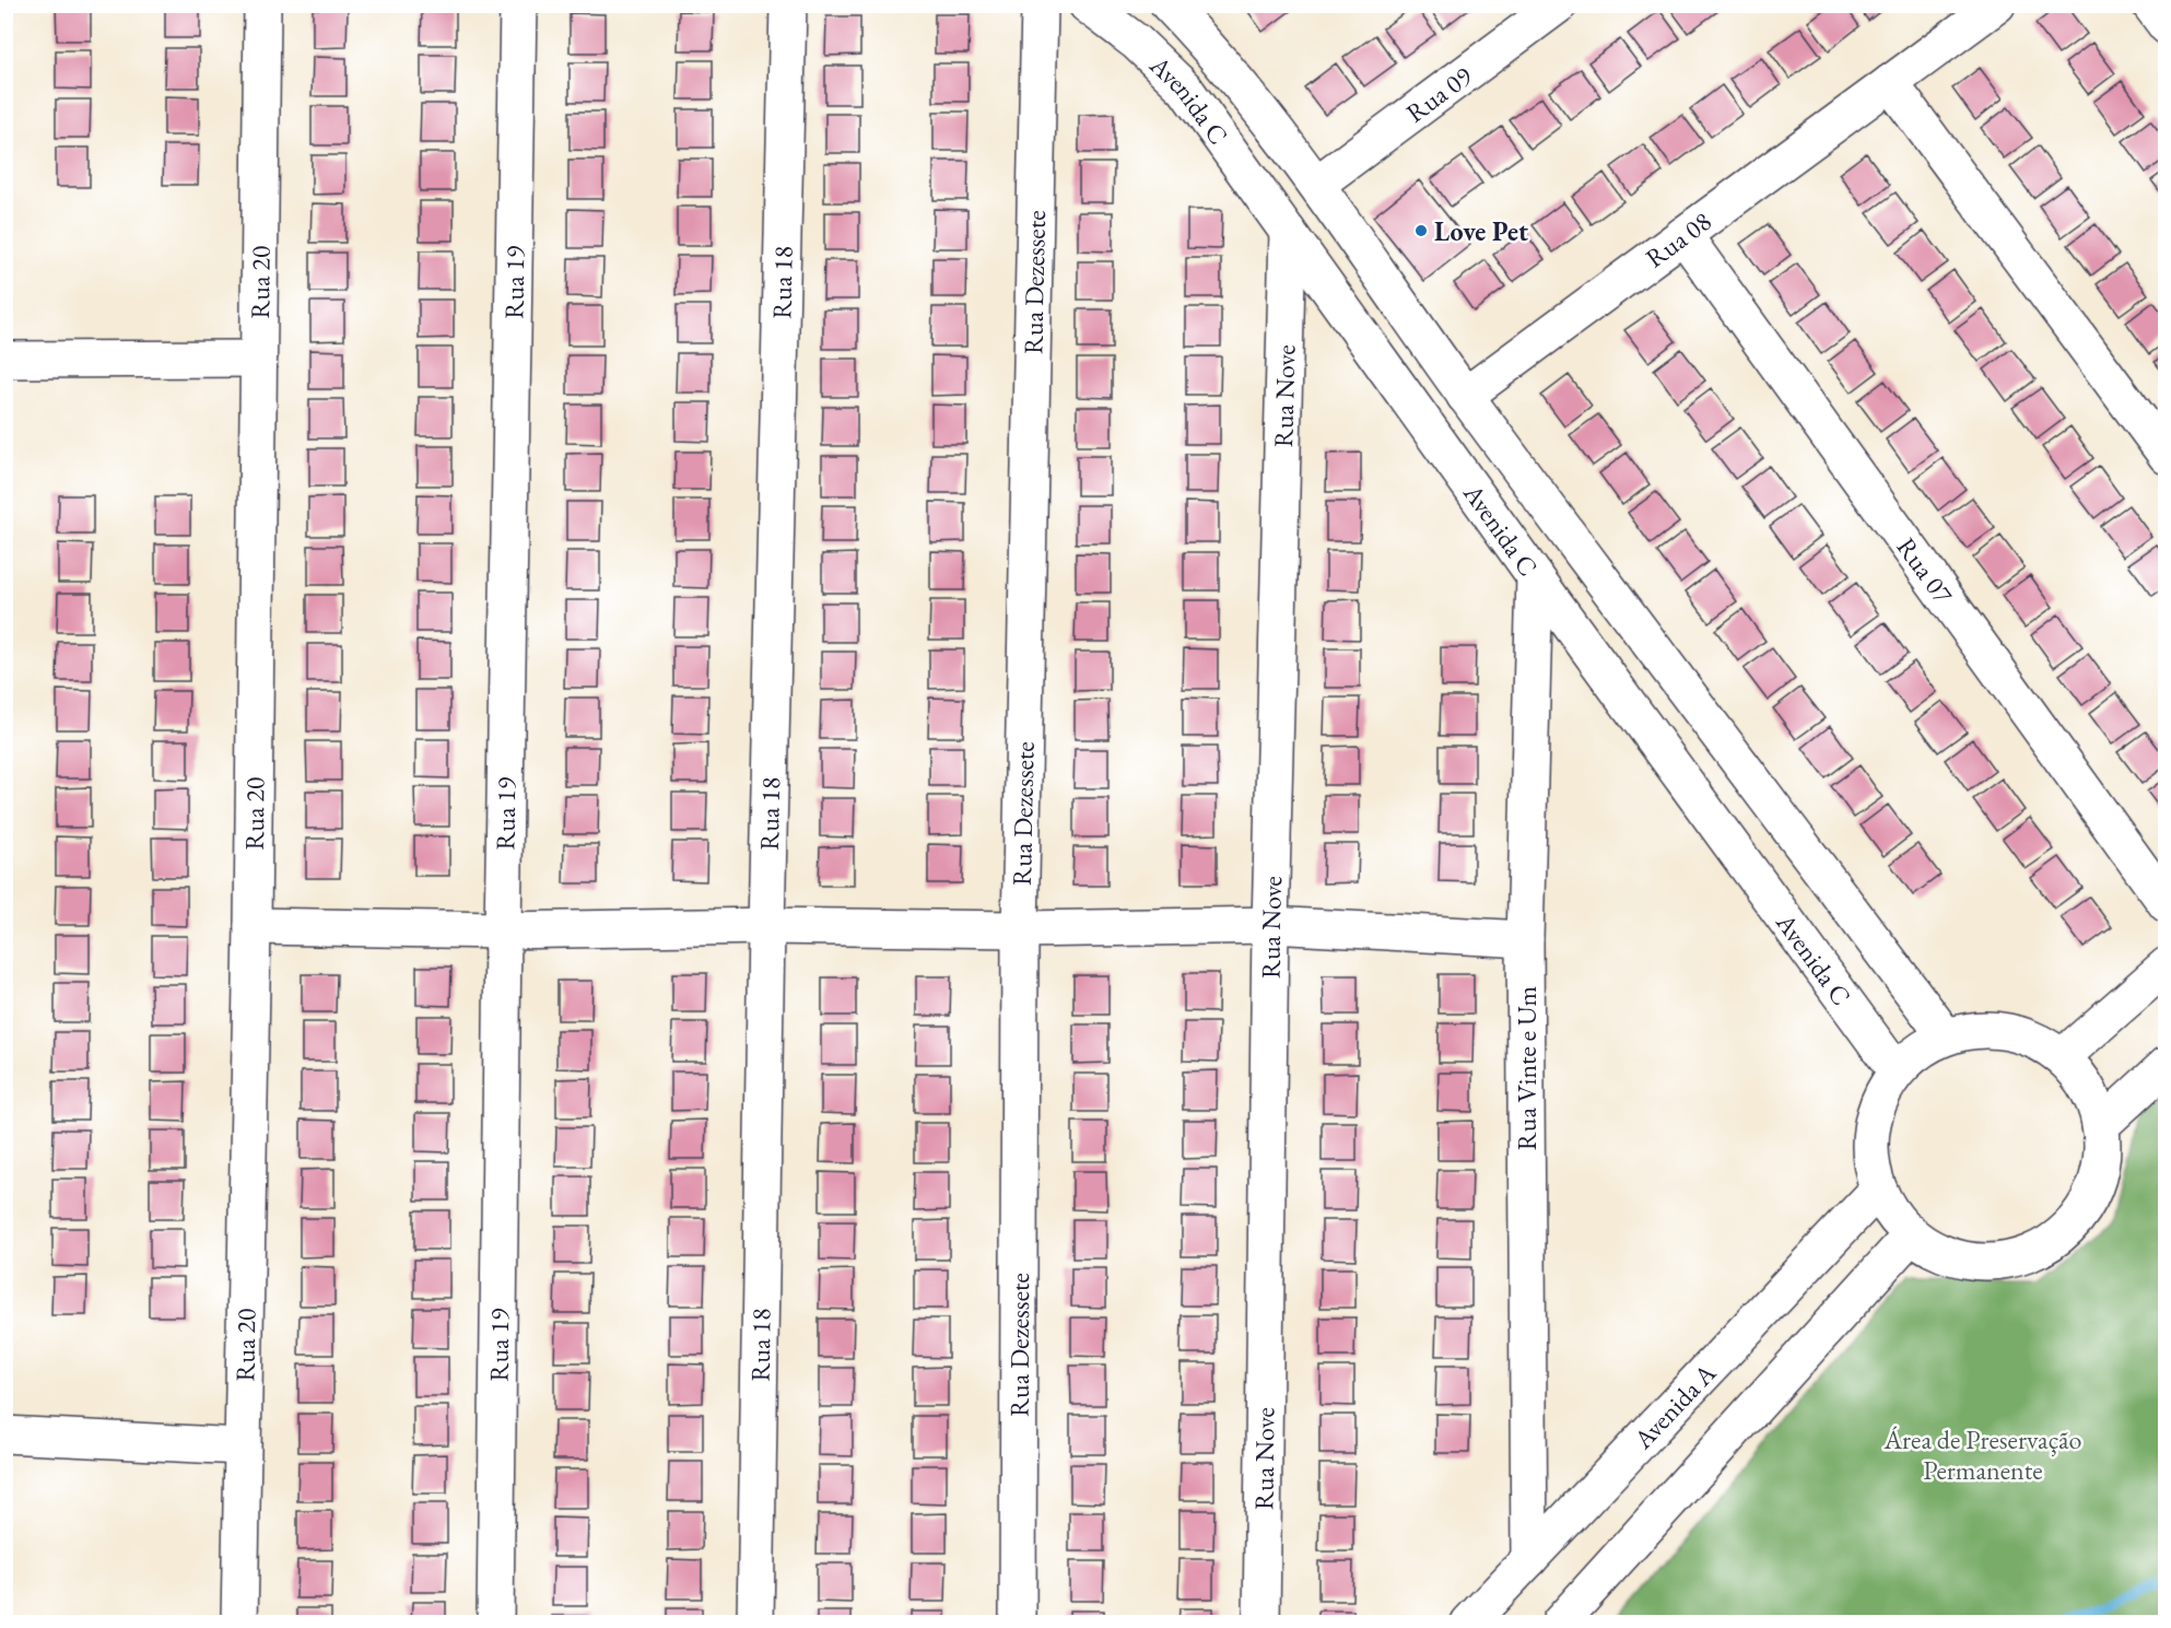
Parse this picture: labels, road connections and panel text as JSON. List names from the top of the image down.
{
  "streets": {
    "street": [
      "Rua 09",
      "Avenida C",
      "Rua 08",
      "Rua 20",
      "Rua 19",
      "Rua 18",
      "Rua Dezessete",
      "Rua Nove",
      "Rua 07",
      "Rua Vinte e Um",
      "Avenida A"
    ]
  },
  "crossings": [
    ["Rua 09", "Avenida C"],
    ["Avenida C", "Rua 08"],
    ["Avenida C", "Rua Nove"],
    ["Avenida C", "Rua Vinte e Um"],
    ["Avenida C", "Avenida A"],
    ["Rua 08", "Rua 07"],
    ["Rua Vinte e Um", "Avenida A"]
  ],
  "parks": ["Área de Preservação Permanente"],
  "places": ["Love Pet"]
}
